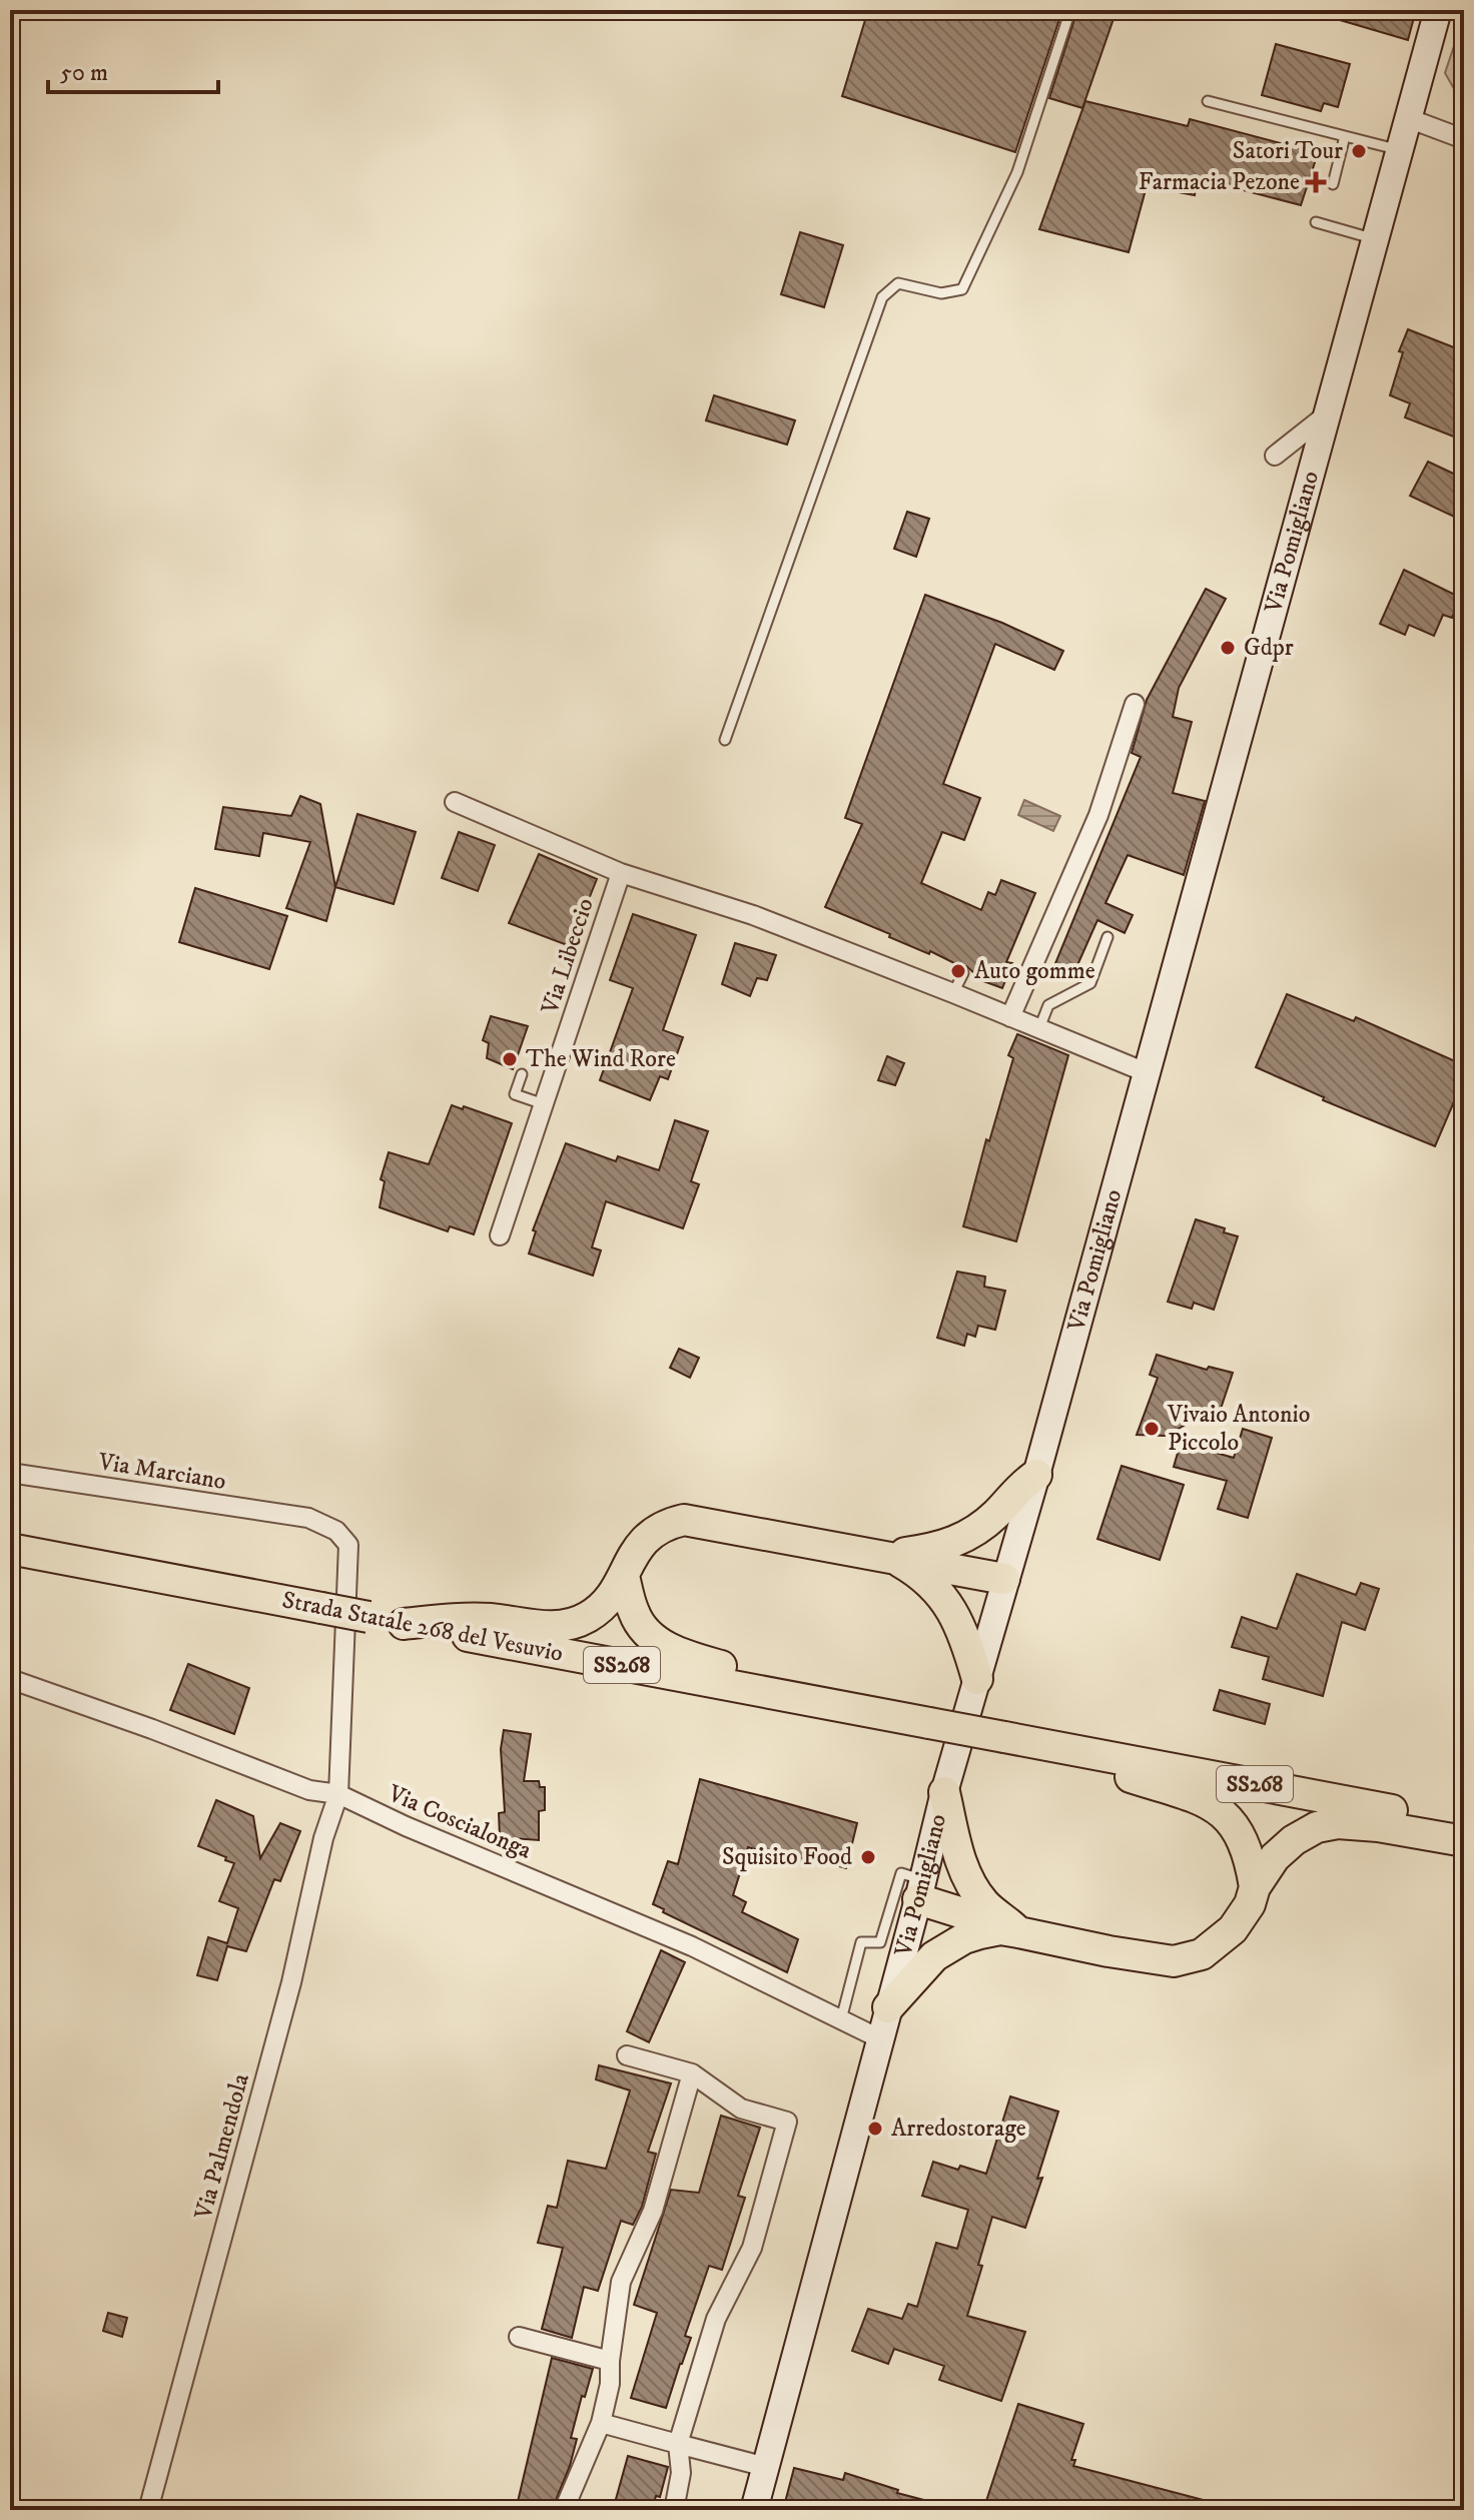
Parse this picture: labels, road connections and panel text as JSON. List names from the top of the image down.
{
  "streets": {
    "highway": ["Strada Statale 268 del Vesuvio", "SS268"],
    "main road": ["Via Pomigliano"],
    "street": [
      "Via Libeccio",
      "Via Marciano",
      "Via Coscialonga",
      "Via Palmendola"
    ]
  },
  "crossings": [
    ["Via Pomigliano", "SS268"],
    ["Via Pomigliano", "Via Coscialonga"],
    ["Via Marciano", "Via Palmendola"],
    ["Strada Statale 268 del Vesuvio", "SS268"],
    ["Via Coscialonga", "Via Palmendola"]
  ],
  "places": {
    "other": [
      "Satori Tour",
      "Gdpr",
      "Auto gomme",
      "The Wind Rore",
      "Vivaio Antonio Piccolo",
      "Squisito Food",
      "Arredostorage"
    ],
    "health": ["Farmacia Pezone"]
  },
  "scale_bar": "50 m"
}
